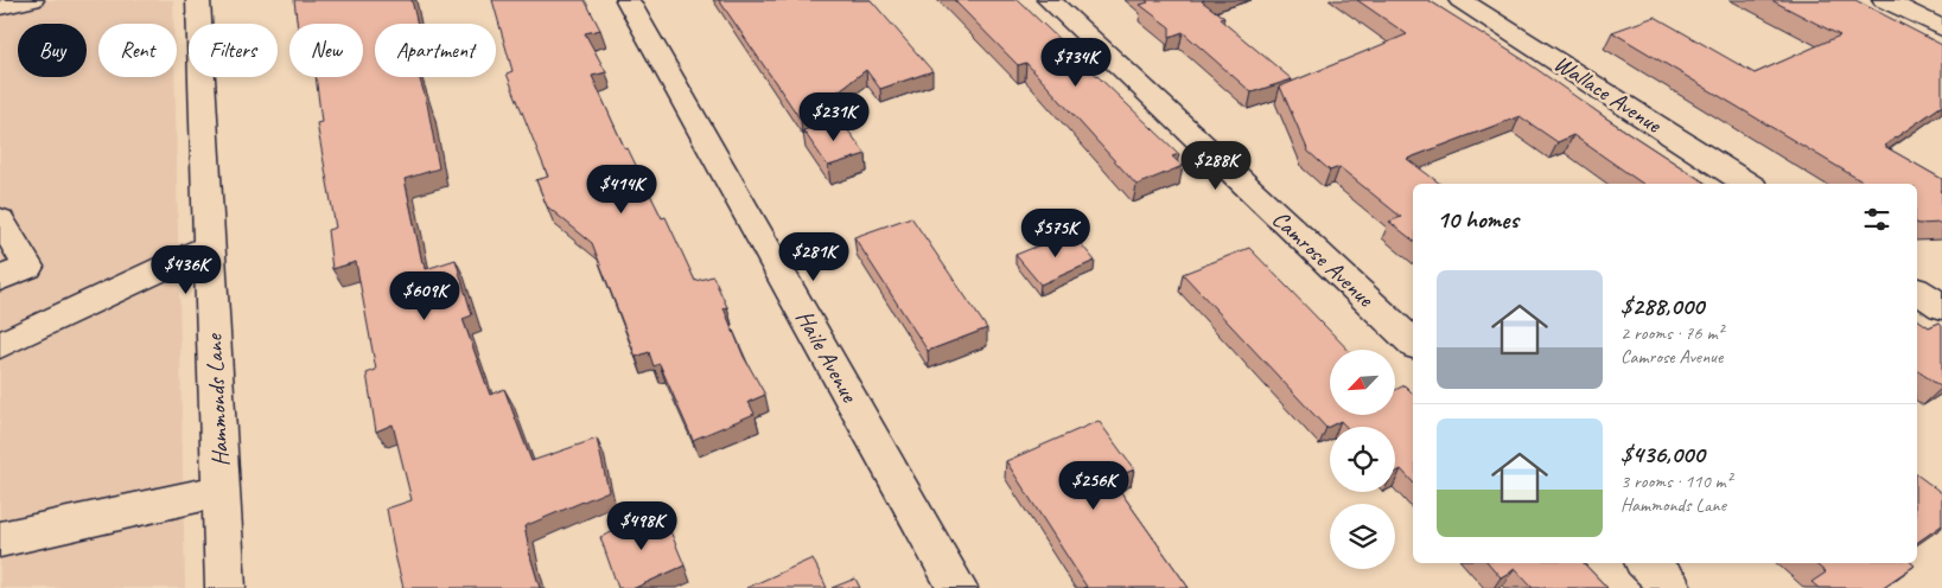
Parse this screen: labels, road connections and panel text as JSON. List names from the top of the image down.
{
  "streets": {
    "street": [
      "Wallace Avenue",
      "Camrose Avenue",
      "Haile Avenue",
      "Hammonds Lane"
    ]
  },
  "north": "bottom left",
  "page": {
    "chip": [
      "Buy",
      "Rent",
      "Filters",
      "New",
      "Apartment"
    ],
    "price": [
      "$734K",
      "$231K",
      "$288K",
      "$414K",
      "$575K",
      "$281K",
      "$436K",
      "$609K",
      "$256K",
      "$498K"
    ],
    "heading": "10 homes",
    "list": [
      {
        "name": "$288,000",
        "note": "2 rooms · 76 m² · Camrose Avenue"
      },
      {
        "name": "$436,000",
        "note": "3 rooms · 110 m² · Hammonds Lane"
      }
    ]
  }
}
